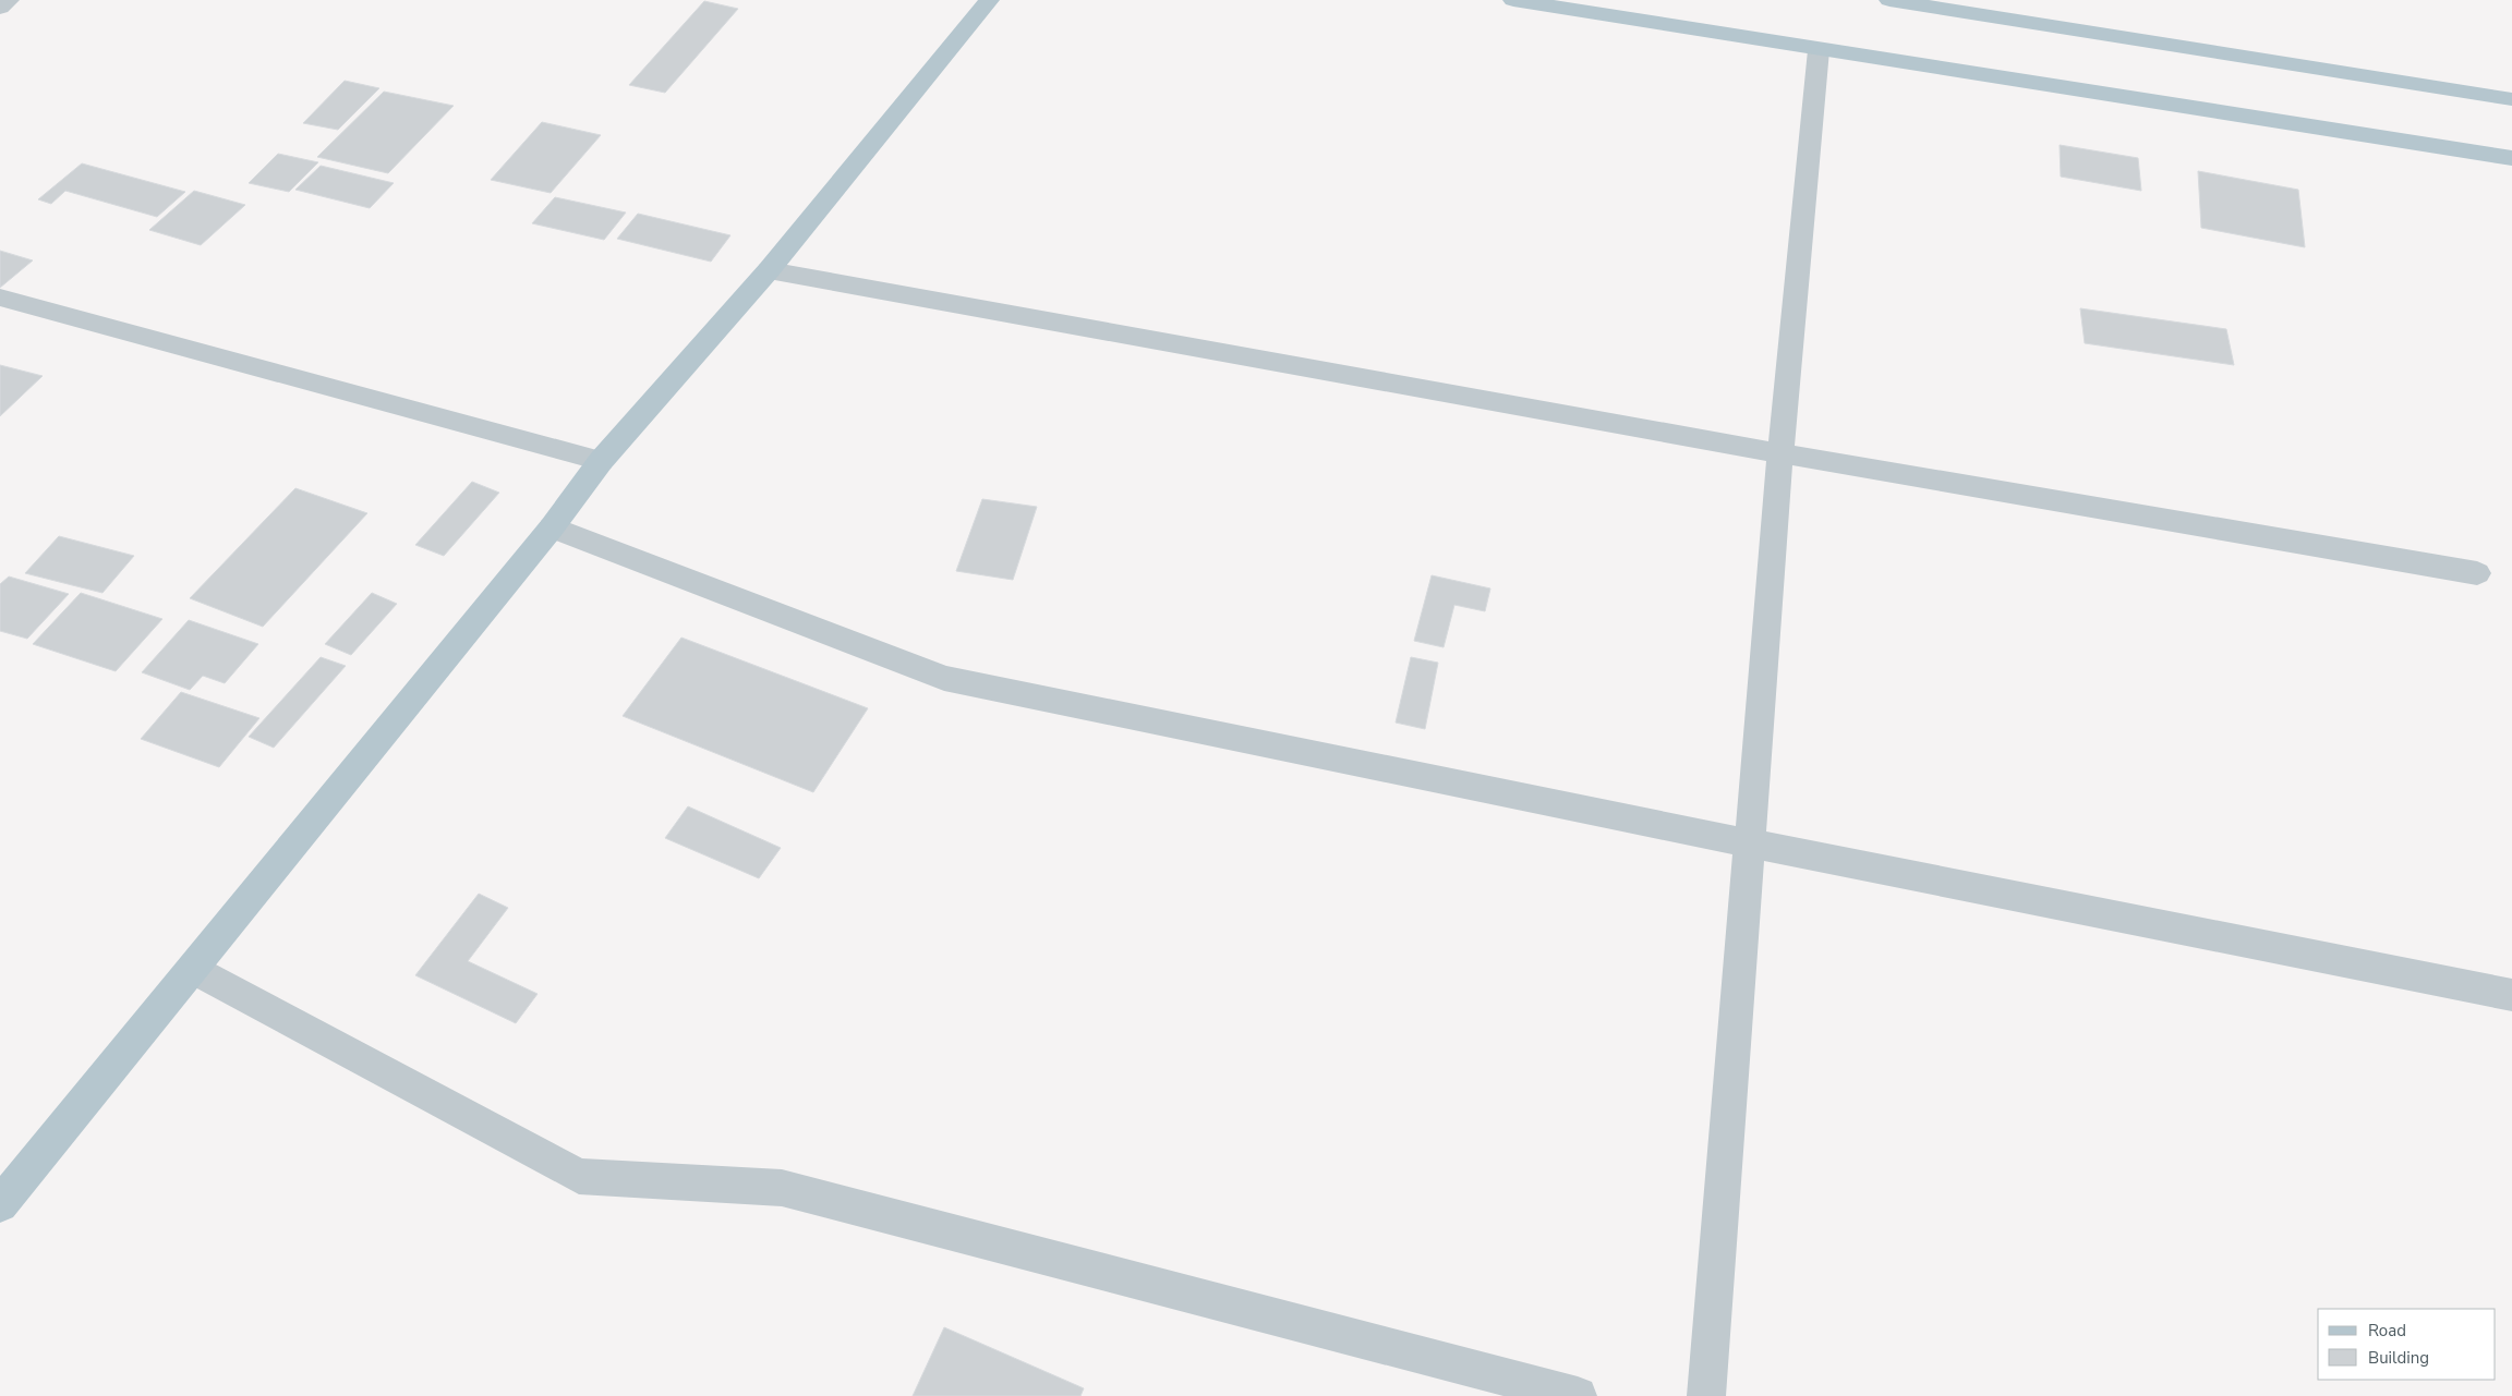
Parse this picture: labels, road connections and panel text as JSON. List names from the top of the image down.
{
  "legend": ["Road", "Building"]
}
